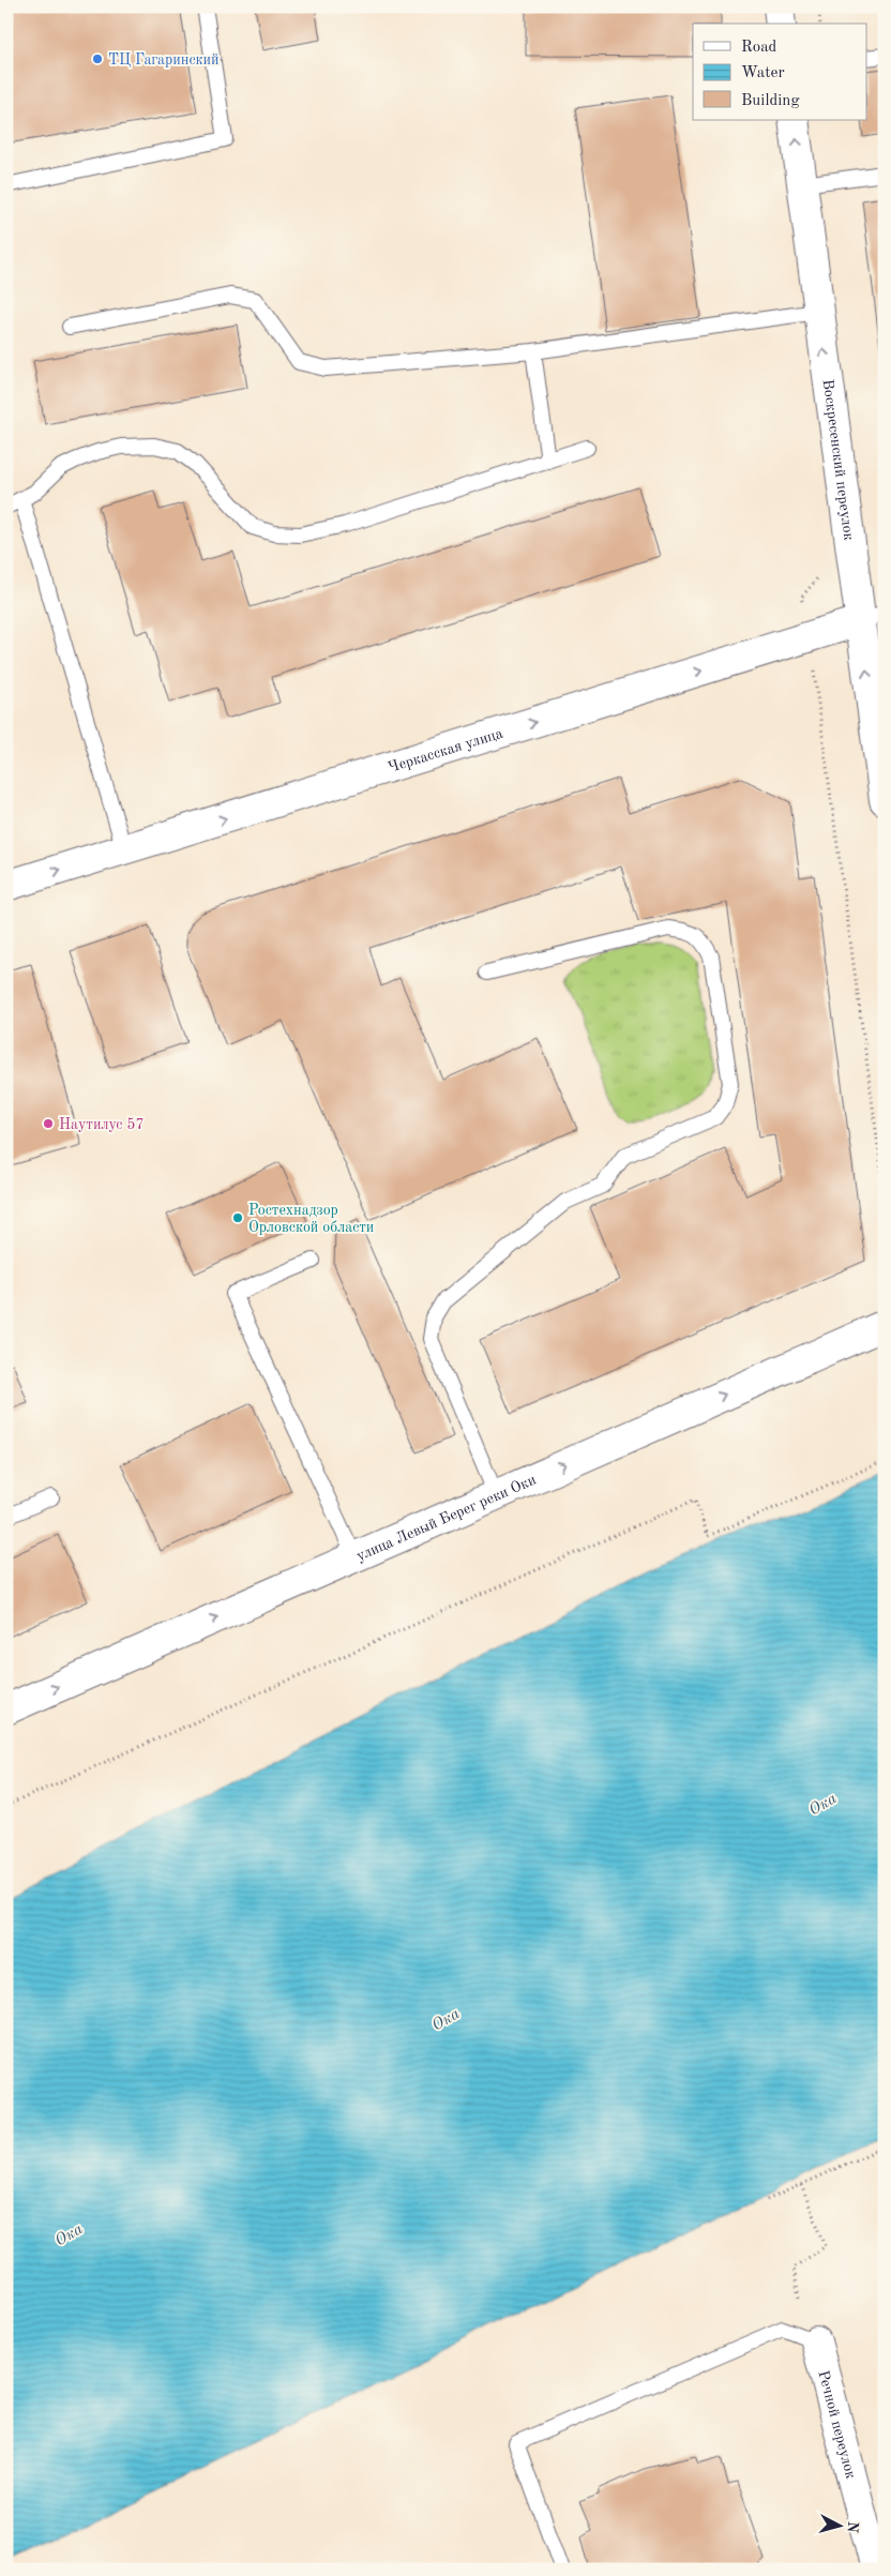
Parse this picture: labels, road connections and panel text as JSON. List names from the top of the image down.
{
  "streets": {
    "street": [
      "Воскресенский переулок",
      "Черкасская улица",
      "улица Левый Берег реки Оки",
      "Речной переулок"
    ]
  },
  "crossings": [
    ["Воскресенский переулок", "Черкасская улица"]
  ],
  "one_way": ["Воскресенский переулок", "Черкасская улица", "улица Левый Берег реки Оки"],
  "water": ["Ока"],
  "places": ["ТЦ Гагаринский", "Наутилус 57", "Ростехнадзор Орловской области"],
  "legend": ["Road", "Water", "Building"],
  "north": "right"
}
